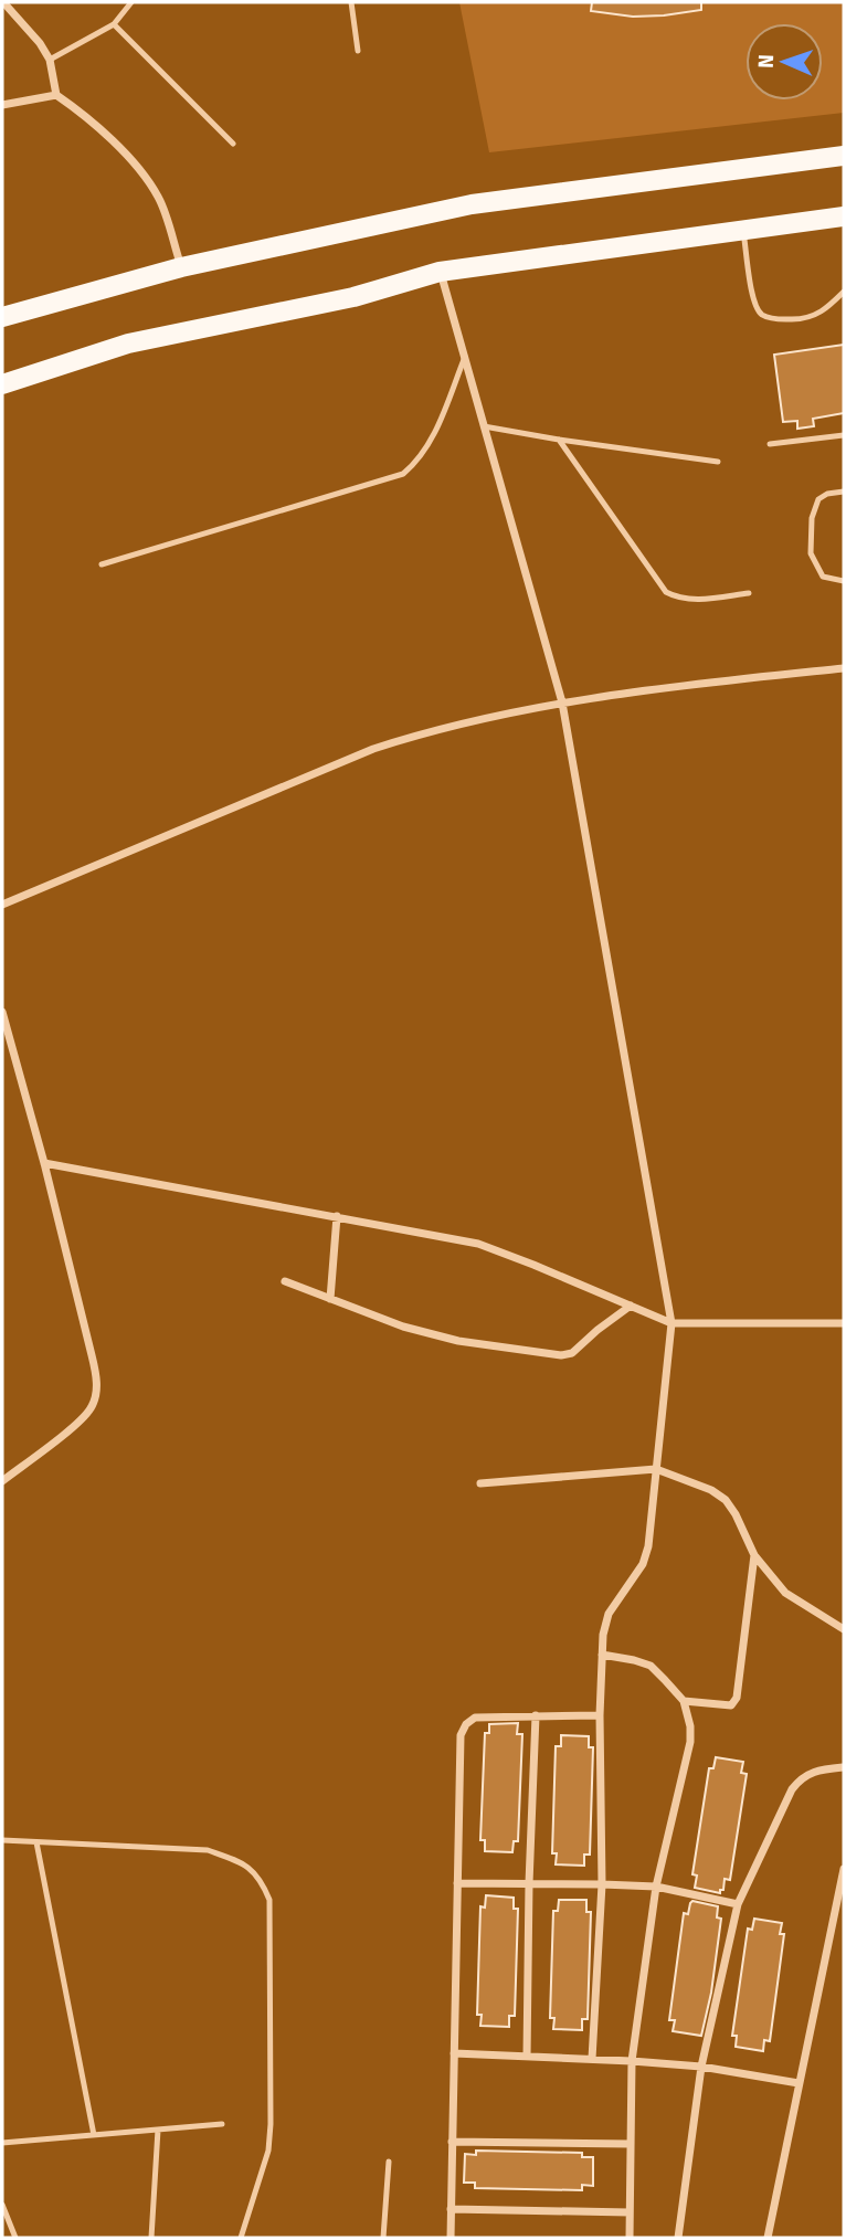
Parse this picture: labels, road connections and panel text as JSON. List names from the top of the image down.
{
  "north": "left"
}
